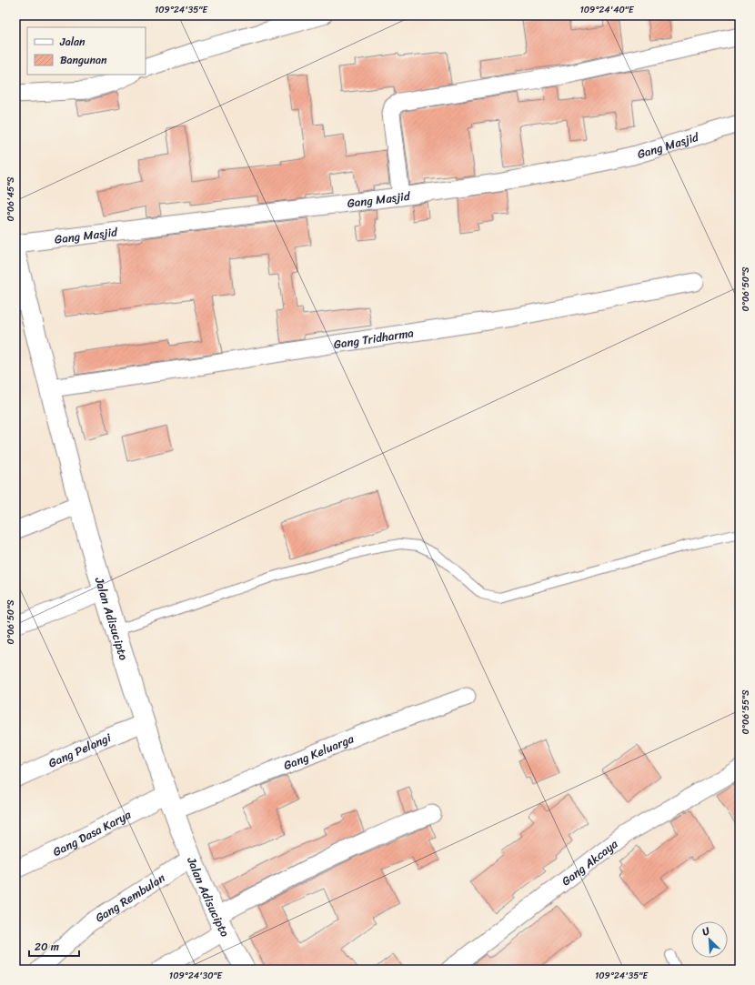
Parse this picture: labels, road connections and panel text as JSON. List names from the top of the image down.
{
  "streets": {
    "main road": ["Jalan Adisucipto"],
    "street": [
      "Gang Masjid",
      "Gang Tridharma",
      "Gang Pelangi",
      "Gang Keluarga",
      "Gang Dasa Karya",
      "Gang Akcaya",
      "Gang Rembulan"
    ]
  },
  "crossings": [
    ["Gang Tridharma", "Jalan Adisucipto"],
    ["Jalan Adisucipto", "Gang Pelangi"],
    ["Jalan Adisucipto", "Gang Keluarga"],
    ["Jalan Adisucipto", "Gang Dasa Karya"],
    ["Jalan Adisucipto", "Gang Rembulan"],
    ["Gang Keluarga", "Gang Dasa Karya"]
  ],
  "legend": ["Jalan", "Bangunan"],
  "scale_bar": "20 m",
  "north": "top left",
  "coordinates": [
    "109°24'35\"E",
    "109°24'40\"E",
    "0°06'45\"S",
    "0°06'50\"S",
    "0°06'55\"S",
    "109°24'30\"E"
  ]
}
